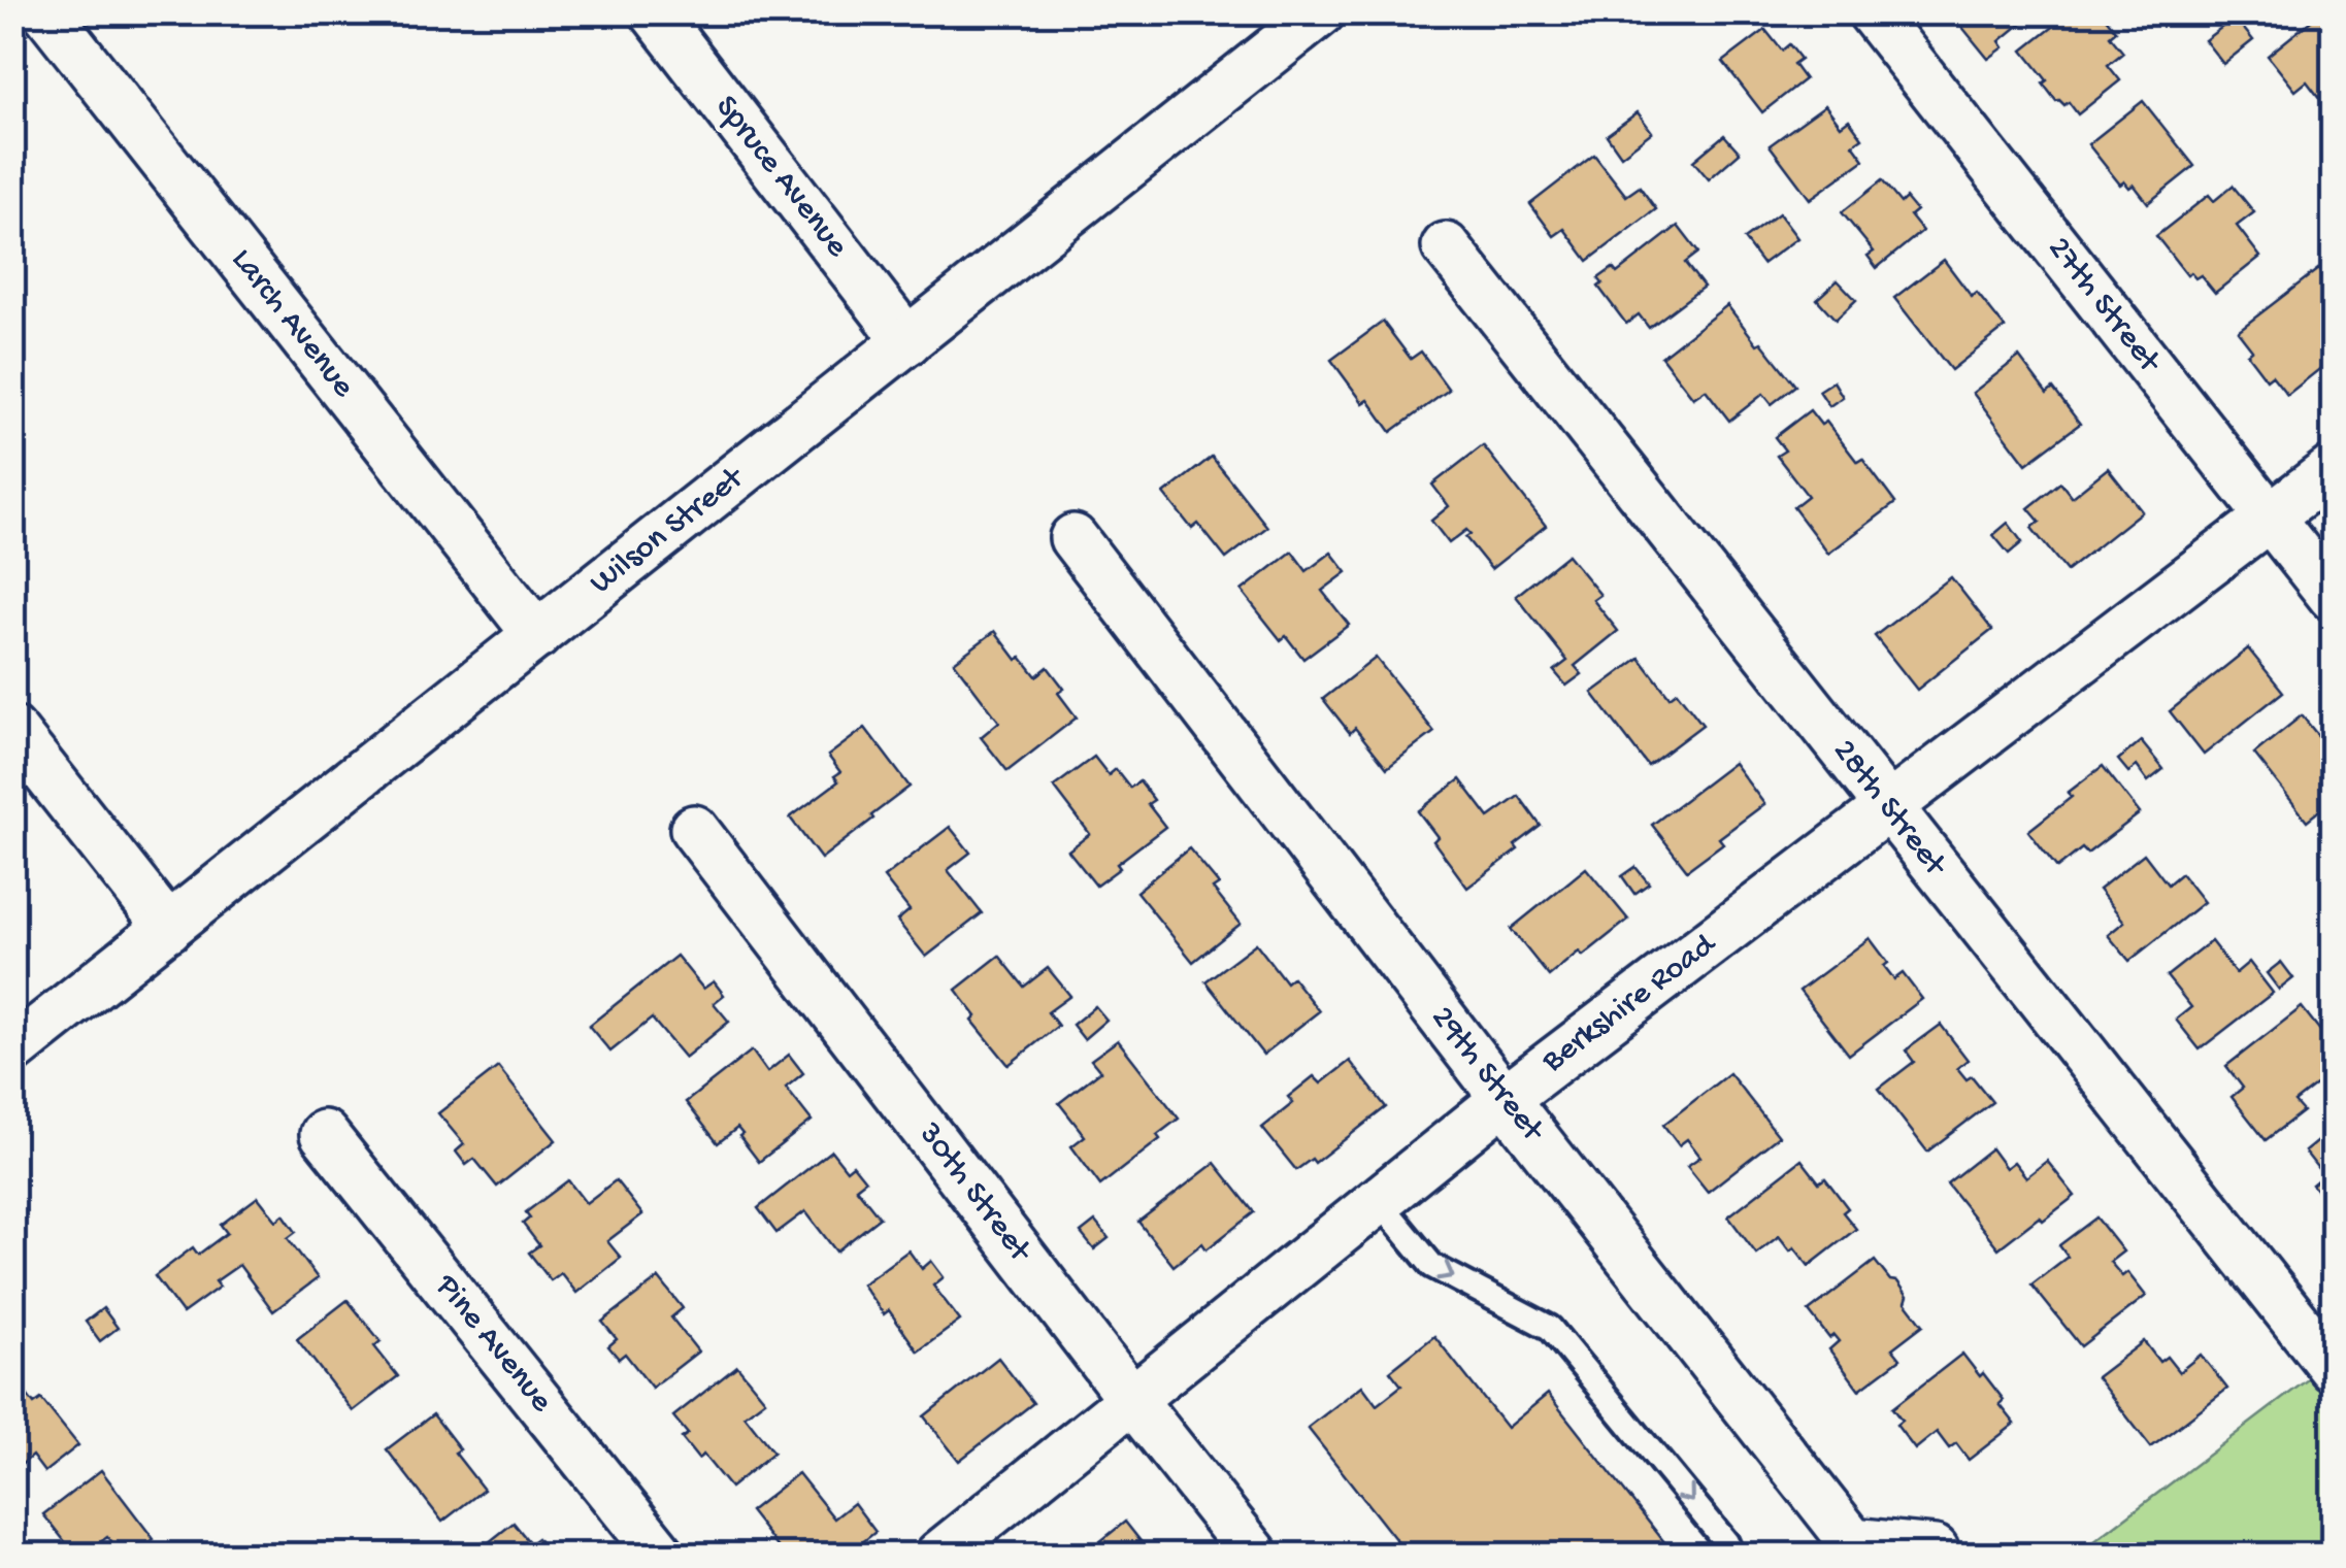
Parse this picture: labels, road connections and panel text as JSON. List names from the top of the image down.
{
  "streets": {
    "street": [
      "Spruce Avenue",
      "27th Street",
      "Larch Avenue",
      "Wilson Street",
      "28th Street",
      "Berkshire Road",
      "29th Street",
      "30th Street",
      "Pine Avenue"
    ]
  },
  "crossings": [
    ["Spruce Avenue", "Wilson Street"],
    ["27th Street", "Berkshire Road"],
    ["Larch Avenue", "Wilson Street"],
    ["28th Street", "Berkshire Road"],
    ["Berkshire Road", "29th Street"],
    ["Berkshire Road", "30th Street"]
  ]
}
